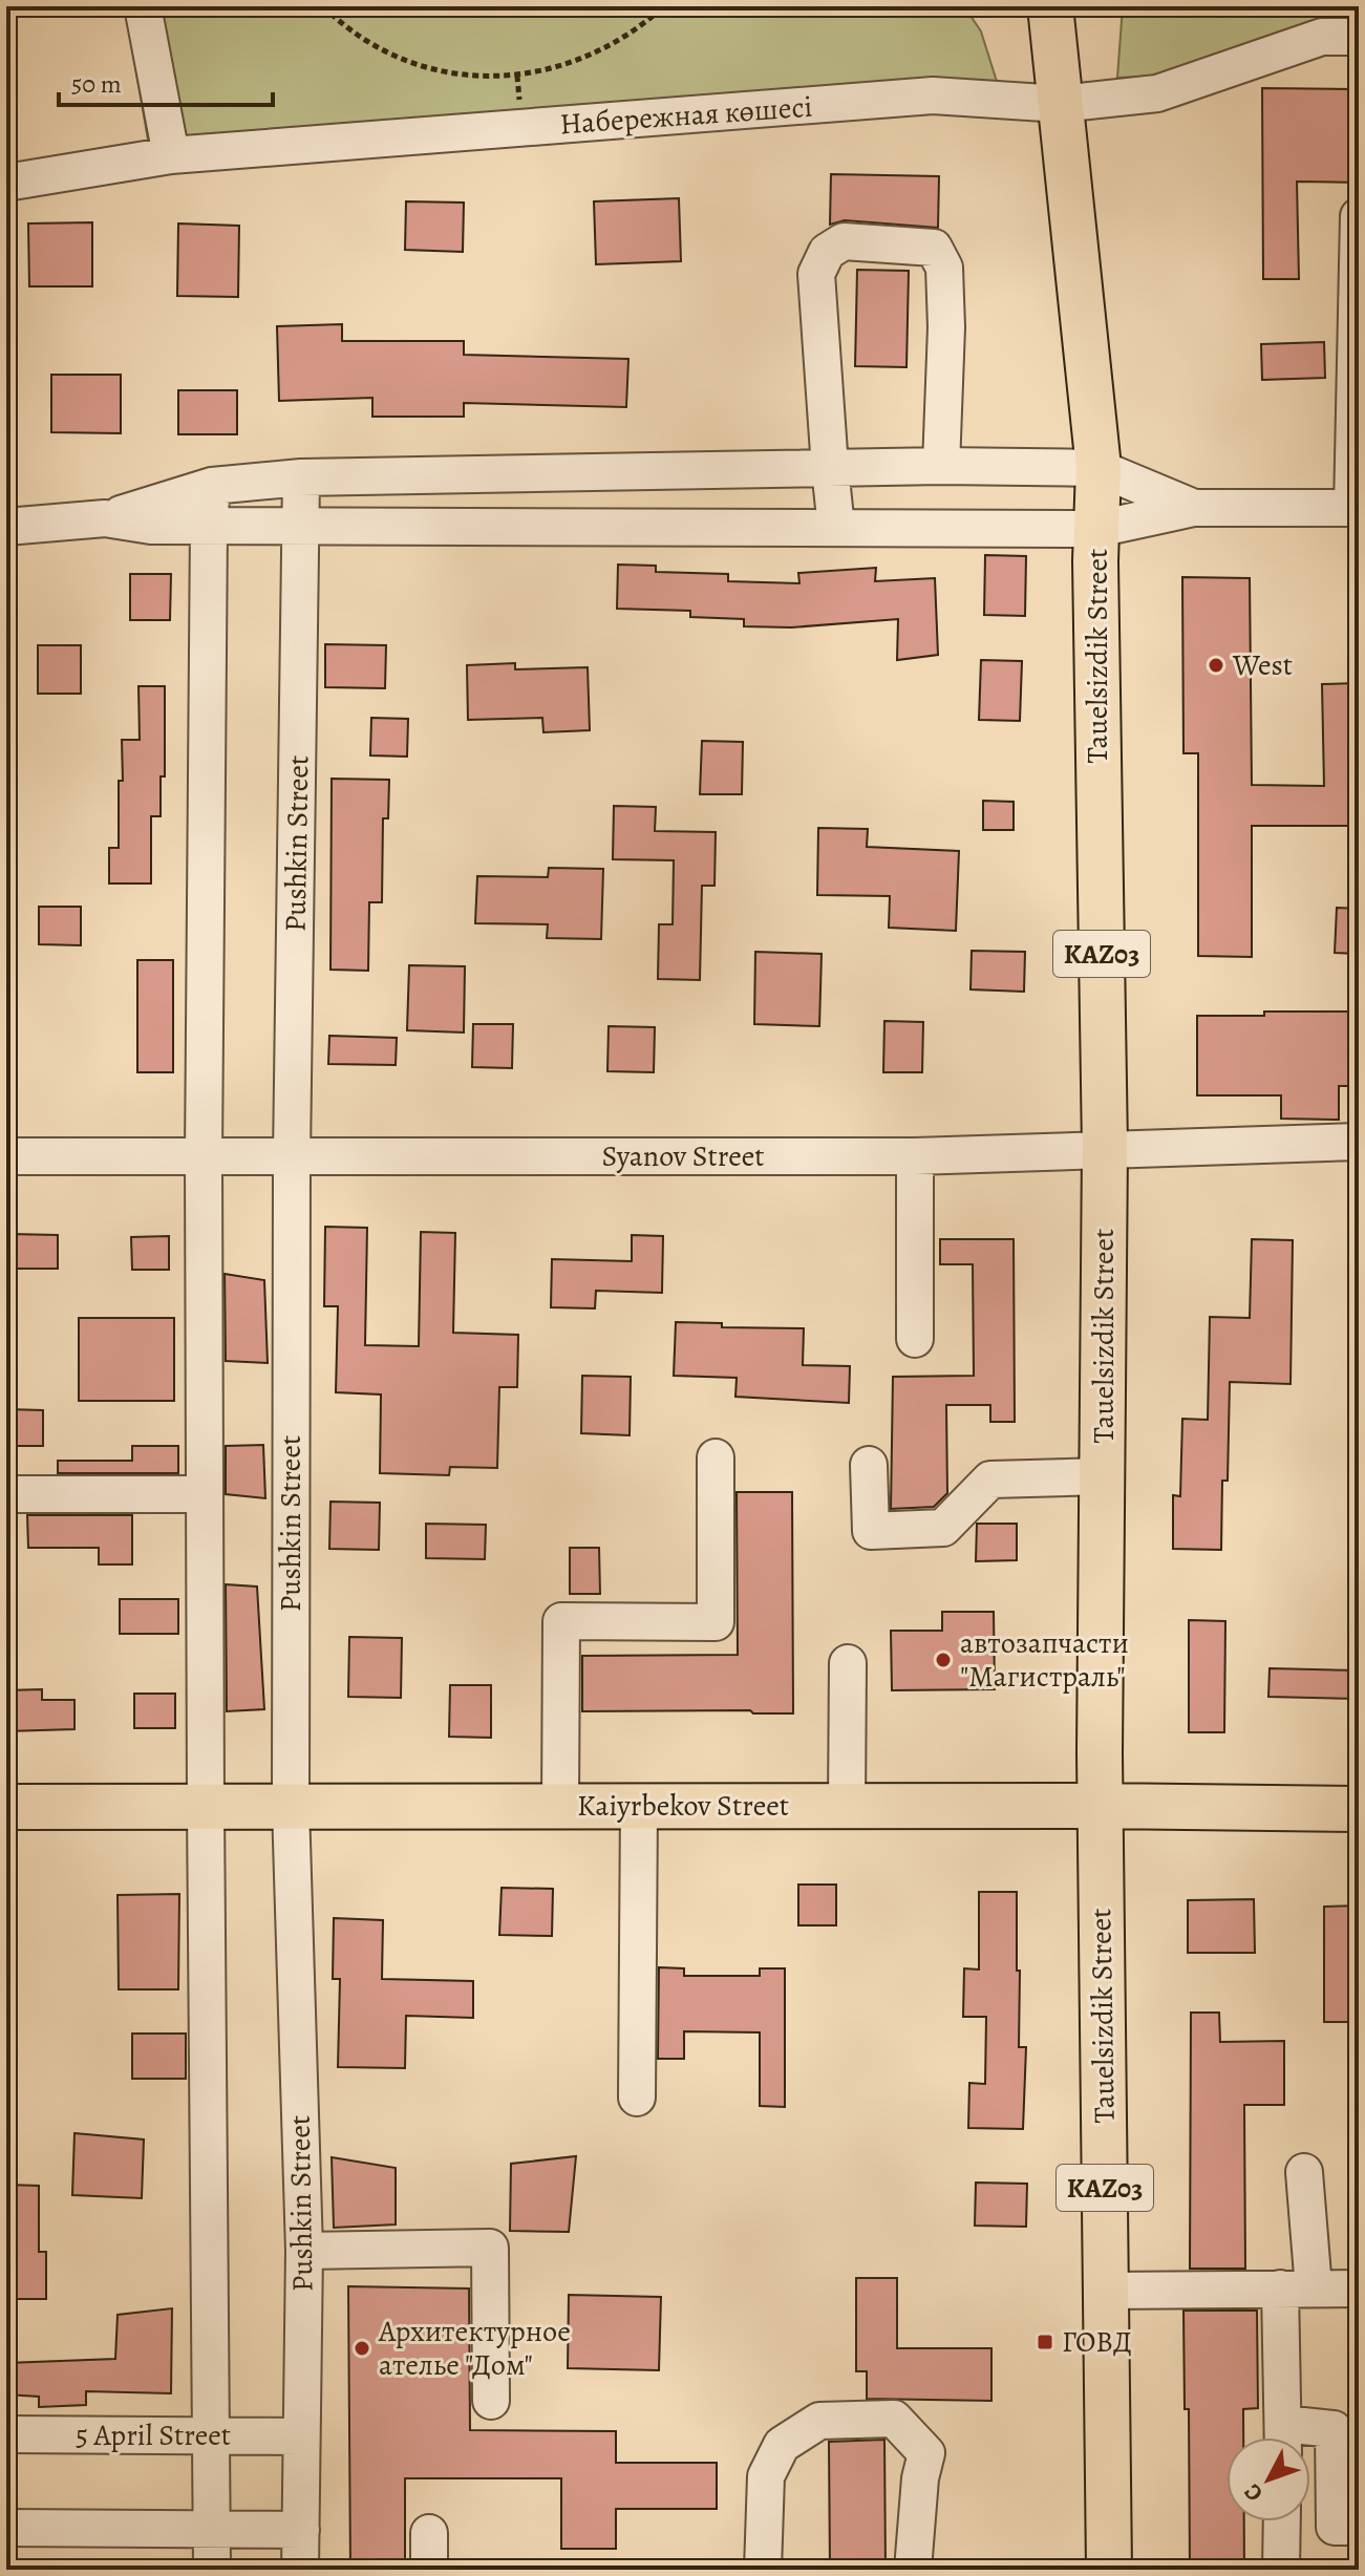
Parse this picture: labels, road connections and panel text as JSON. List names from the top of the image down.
{
  "streets": {
    "main road": ["Tauelsіzdіk Street", "KАZ03", "Kaiyrbekov Street"],
    "street": [
      "Набережная көшесі",
      "Pushkin Street",
      "Syanov Street",
      "5 April Street"
    ]
  },
  "crossings": [
    ["Набережная көшесі", "Tauelsіzdіk Street"],
    ["Набережная көшесі", "KАZ03"],
    ["Tauelsіzdіk Street", "KАZ03"],
    ["Tauelsіzdіk Street", "Syanov Street"],
    ["Tauelsіzdіk Street", "Kaiyrbekov Street"],
    ["Pushkin Street", "Syanov Street"],
    ["Pushkin Street", "Kaiyrbekov Street"],
    ["Pushkin Street", "5 April Street"]
  ],
  "places": {
    "other": ["West", "автозапчасти \"Магистраль\"", "Архитектурное ателье \"Дом\""],
    "transit": ["ГОВД"]
  },
  "scale_bar": "50 m",
  "north": "bottom left"
}
